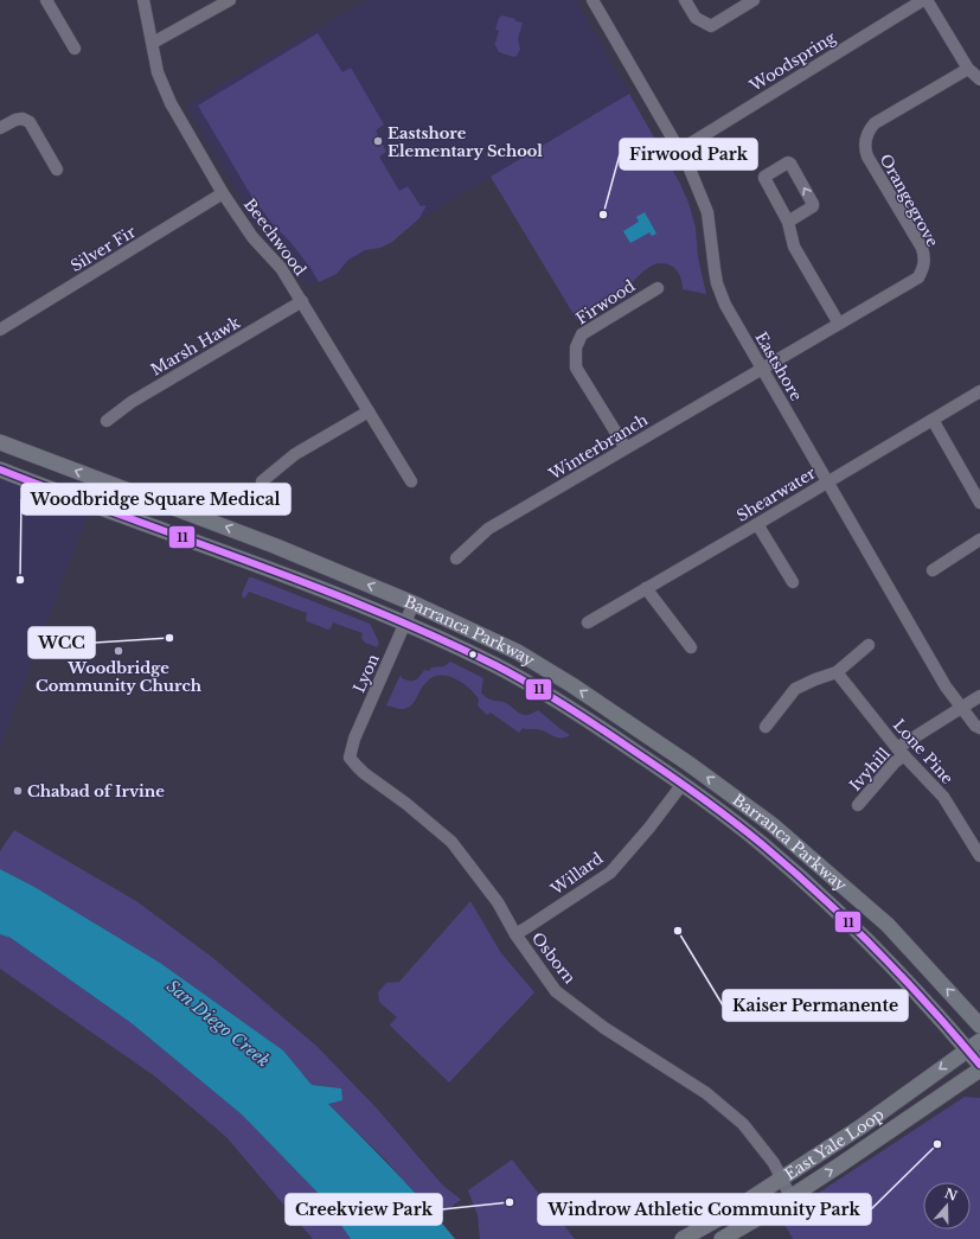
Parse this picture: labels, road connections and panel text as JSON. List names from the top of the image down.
{
  "streets": {
    "main road": ["Barranca Parkway", "East Yale Loop"],
    "street": [
      "Woodspring",
      "Orangegrove",
      "Beechwood",
      "Silver Fir",
      "Firwood",
      "Marsh Hawk",
      "Eastshore",
      "Winterbranch",
      "Shearwater",
      "Lyon",
      "Lone Pine",
      "Ivyhill",
      "Willard",
      "Osborn"
    ]
  },
  "crossings": [
    ["Woodspring", "Eastshore"],
    ["Orangegrove", "Eastshore"],
    ["Orangegrove", "Winterbranch"],
    ["Beechwood", "Silver Fir"],
    ["Beechwood", "Marsh Hawk"],
    ["Firwood", "Winterbranch"],
    ["Eastshore", "Winterbranch"],
    ["Eastshore", "Shearwater"],
    ["Eastshore", "Ivyhill"],
    ["Barranca Parkway", "Lyon"],
    ["Barranca Parkway", "Willard"],
    ["Barranca Parkway", "East Yale Loop"],
    ["Lyon", "Osborn"],
    ["Lone Pine", "Ivyhill"],
    ["Willard", "Osborn"],
    ["Osborn", "East Yale Loop"]
  ],
  "water": ["San Diego Creek"],
  "places": [
    "Eastshore Elementary School",
    "Firwood Park",
    "Woodbridge Square Medical",
    "WCC",
    "Woodbridge Community Church",
    "Chabad of Irvine",
    "Kaiser Permanente",
    "Windrow Athletic Community Park",
    "Creekview Park"
  ],
  "lines": ["transit line 11"],
  "north": "top"
}
